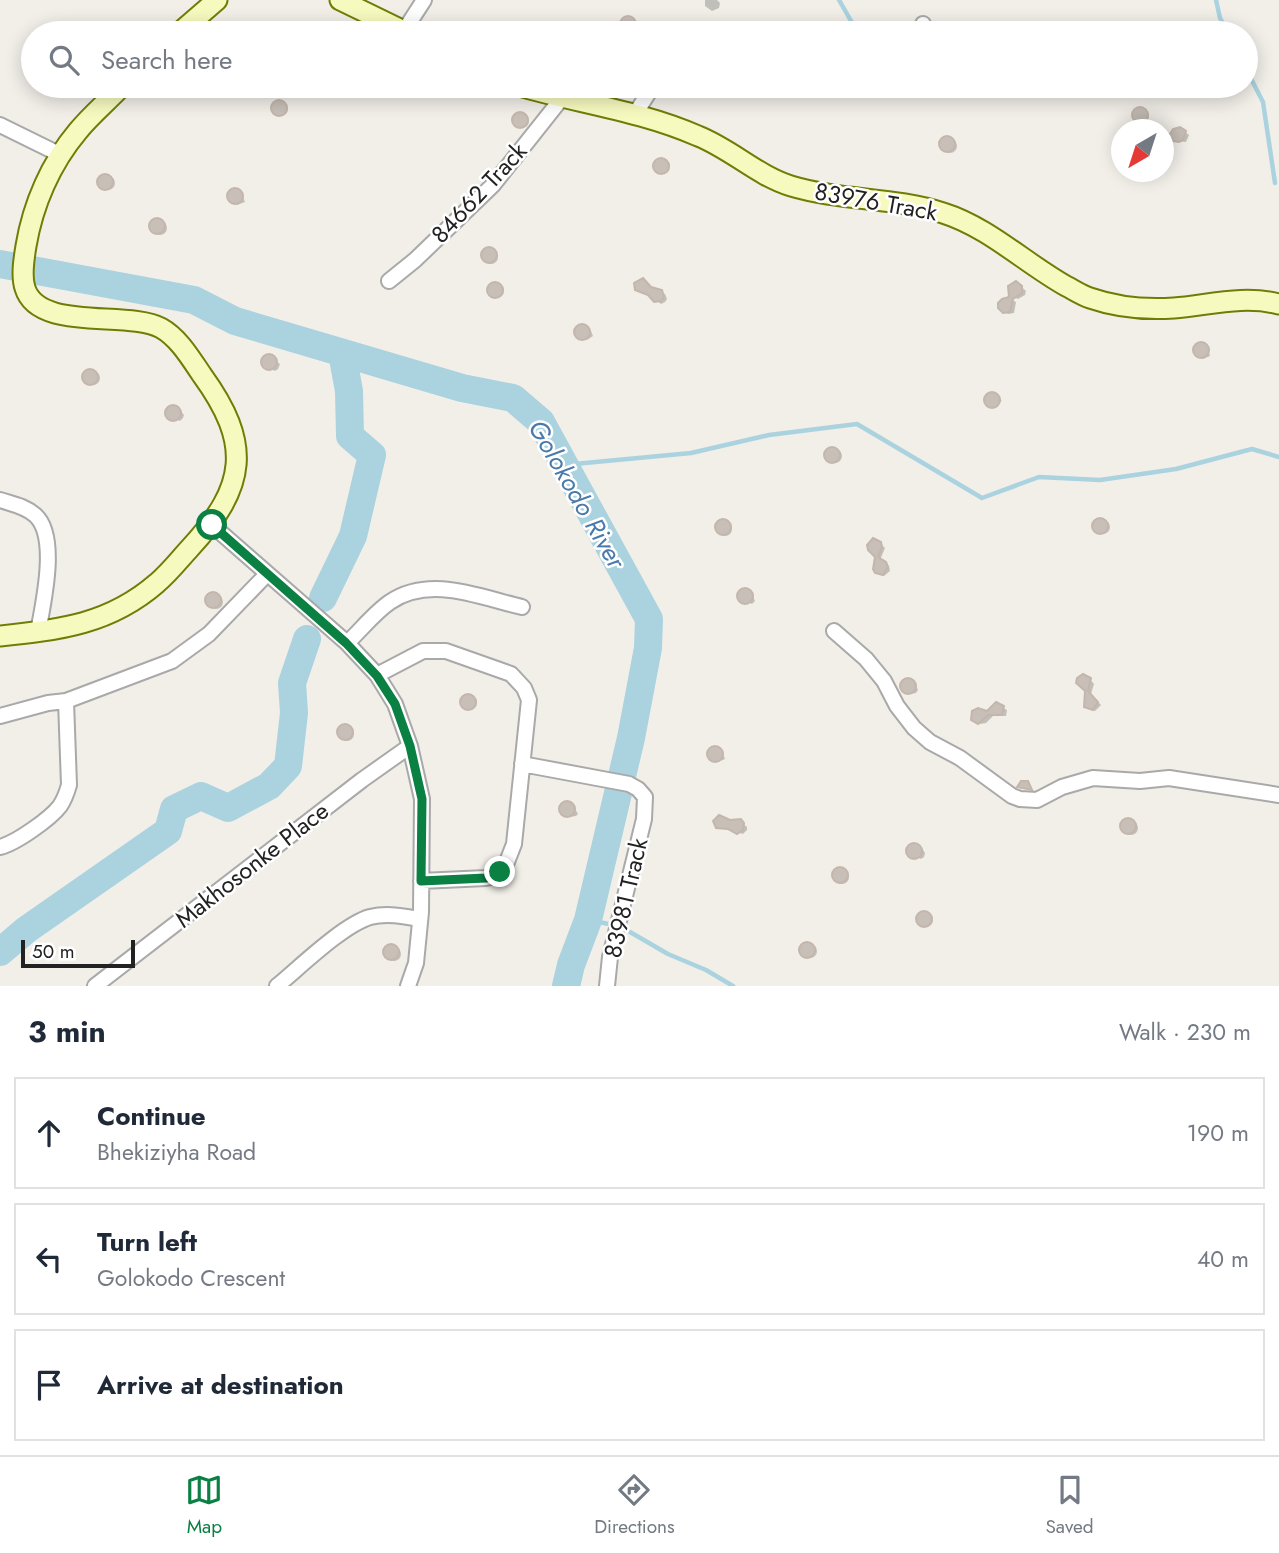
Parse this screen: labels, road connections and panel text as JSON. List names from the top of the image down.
{
  "streets": {
    "street": [
      "84662 Track",
      "83976 Track",
      "Makhosonke Place",
      "83981 Track"
    ]
  },
  "crossings": [
    ["84662 Track", "83976 Track"]
  ],
  "water": ["Golokodo River"],
  "scale_bar": "50 m",
  "north": "bottom left",
  "page": {
    "search": "Search here",
    "scale": "50 m",
    "heading": ["3 min", "Walk · 230 m"],
    "list": [
      ["Continue", "Bhekiziyha Road", "190 m"],
      ["Turn left", "Golokodo Crescent", "40 m"],
      "Arrive at destination"
    ],
    "nav": ["Map", "Directions", "Saved"]
  }
}
